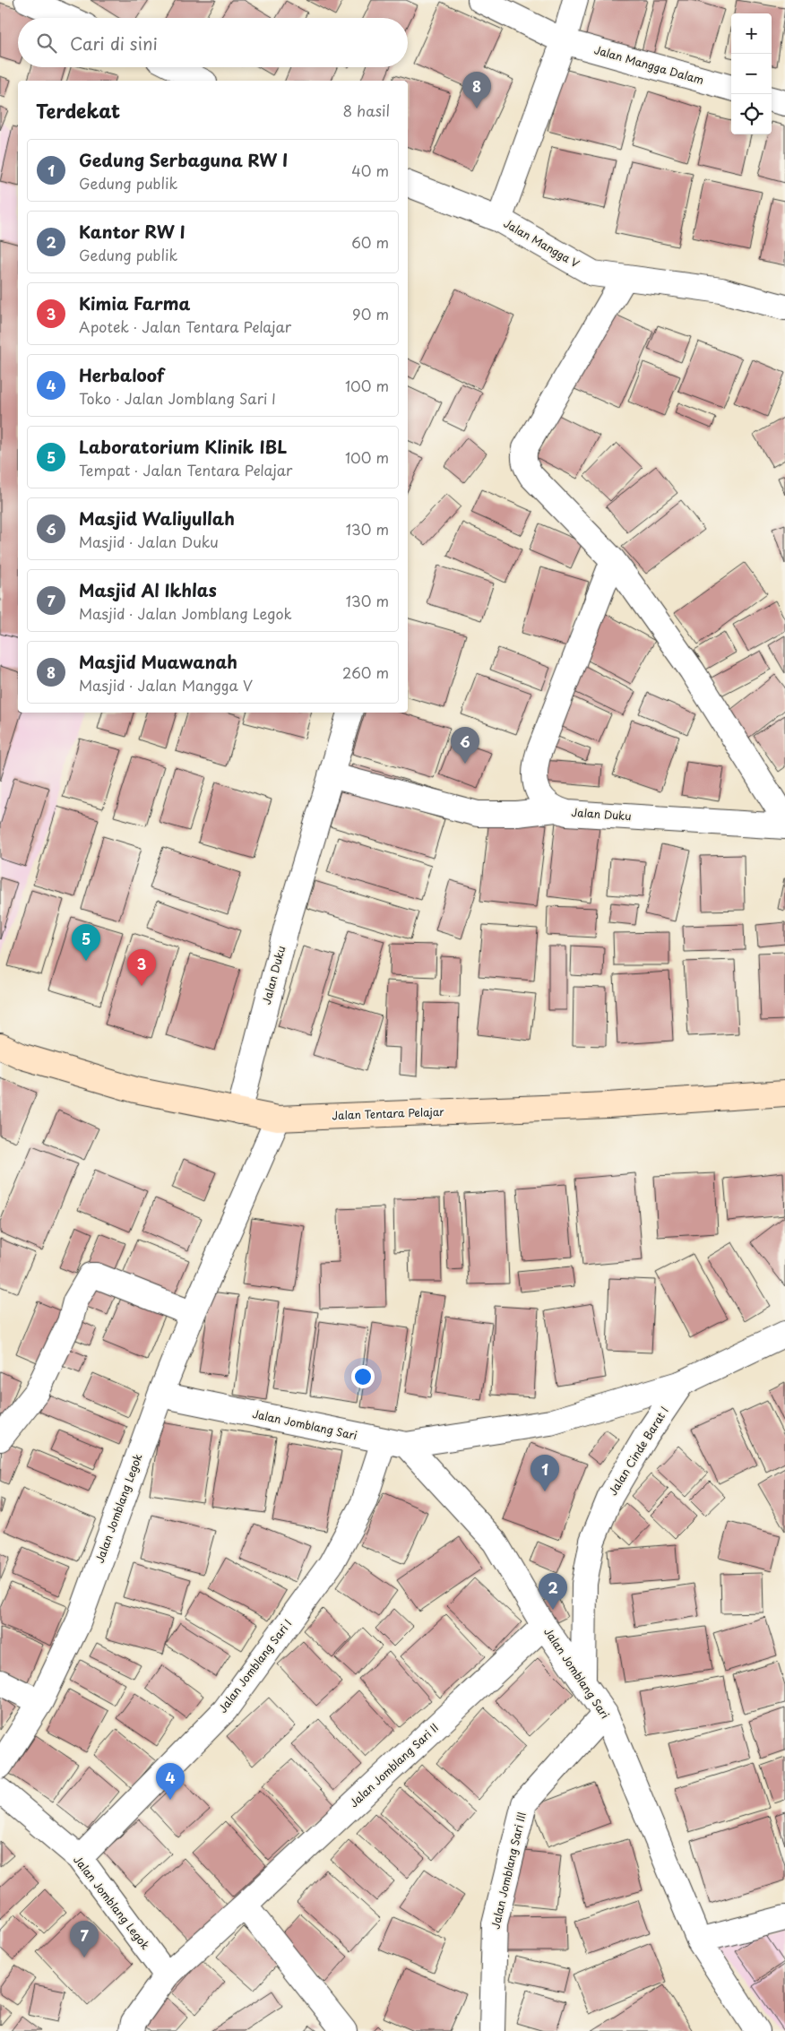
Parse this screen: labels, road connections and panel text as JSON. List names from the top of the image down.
{
  "streets": {
    "main road": ["Jalan Tentara Pelajar"],
    "street": [
      "Jalan Mangga Dalam",
      "Jalan Mangga V",
      "Jalan Duku",
      "Jalan Jomblang Sari",
      "Jalan Cinde Barat I",
      "Jalan Jomblang Legok",
      "Jalan Jomblang Sari I",
      "Jalan Jomblang Sari II",
      "Jalan Jomblang Sari III"
    ]
  },
  "crossings": [
    ["Jalan Mangga Dalam", "Jalan Mangga V"],
    ["Jalan Duku", "Jalan Tentara Pelajar"],
    ["Jalan Tentara Pelajar", "Jalan Jomblang Legok"],
    ["Jalan Jomblang Sari", "Jalan Cinde Barat I"],
    ["Jalan Jomblang Sari", "Jalan Jomblang Legok"],
    ["Jalan Jomblang Sari", "Jalan Jomblang Sari I"],
    ["Jalan Jomblang Sari", "Jalan Jomblang Sari II"],
    ["Jalan Jomblang Sari", "Jalan Jomblang Sari III"],
    ["Jalan Cinde Barat I", "Jalan Jomblang Sari I"],
    ["Jalan Jomblang Legok", "Jalan Jomblang Sari I"],
    ["Jalan Jomblang Legok", "Jalan Jomblang Sari II"]
  ],
  "page": {
    "map_buttons": ["+", "−"],
    "search": "Cari di sini",
    "pins": [
      "8",
      "6",
      "5",
      "3",
      "1",
      "2",
      "4",
      "7"
    ],
    "heading": ["Terdekat", "8 hasil"],
    "list": [
      {
        "mark": "1",
        "name": "Gedung Serbaguna RW I",
        "note": "Gedung publik",
        "value": "40 m"
      },
      {
        "mark": "2",
        "name": "Kantor RW I",
        "note": "Gedung publik",
        "value": "60 m"
      },
      {
        "mark": "3",
        "name": "Kimia Farma",
        "note": "Apotek · Jalan Tentara Pelajar",
        "value": "90 m"
      },
      {
        "mark": "4",
        "name": "Herbaloof",
        "note": "Toko · Jalan Jomblang Sari I",
        "value": "100 m"
      },
      {
        "mark": "5",
        "name": "Laboratorium Klinik IBL",
        "note": "Tempat · Jalan Tentara Pelajar",
        "value": "100 m"
      },
      {
        "mark": "6",
        "name": "Masjid Waliyullah",
        "note": "Masjid · Jalan Duku",
        "value": "130 m"
      },
      {
        "mark": "7",
        "name": "Masjid Al Ikhlas",
        "note": "Masjid · Jalan Jomblang Legok",
        "value": "130 m"
      },
      {
        "mark": "8",
        "name": "Masjid Muawanah",
        "note": "Masjid · Jalan Mangga V",
        "value": "260 m"
      }
    ]
  }
}
